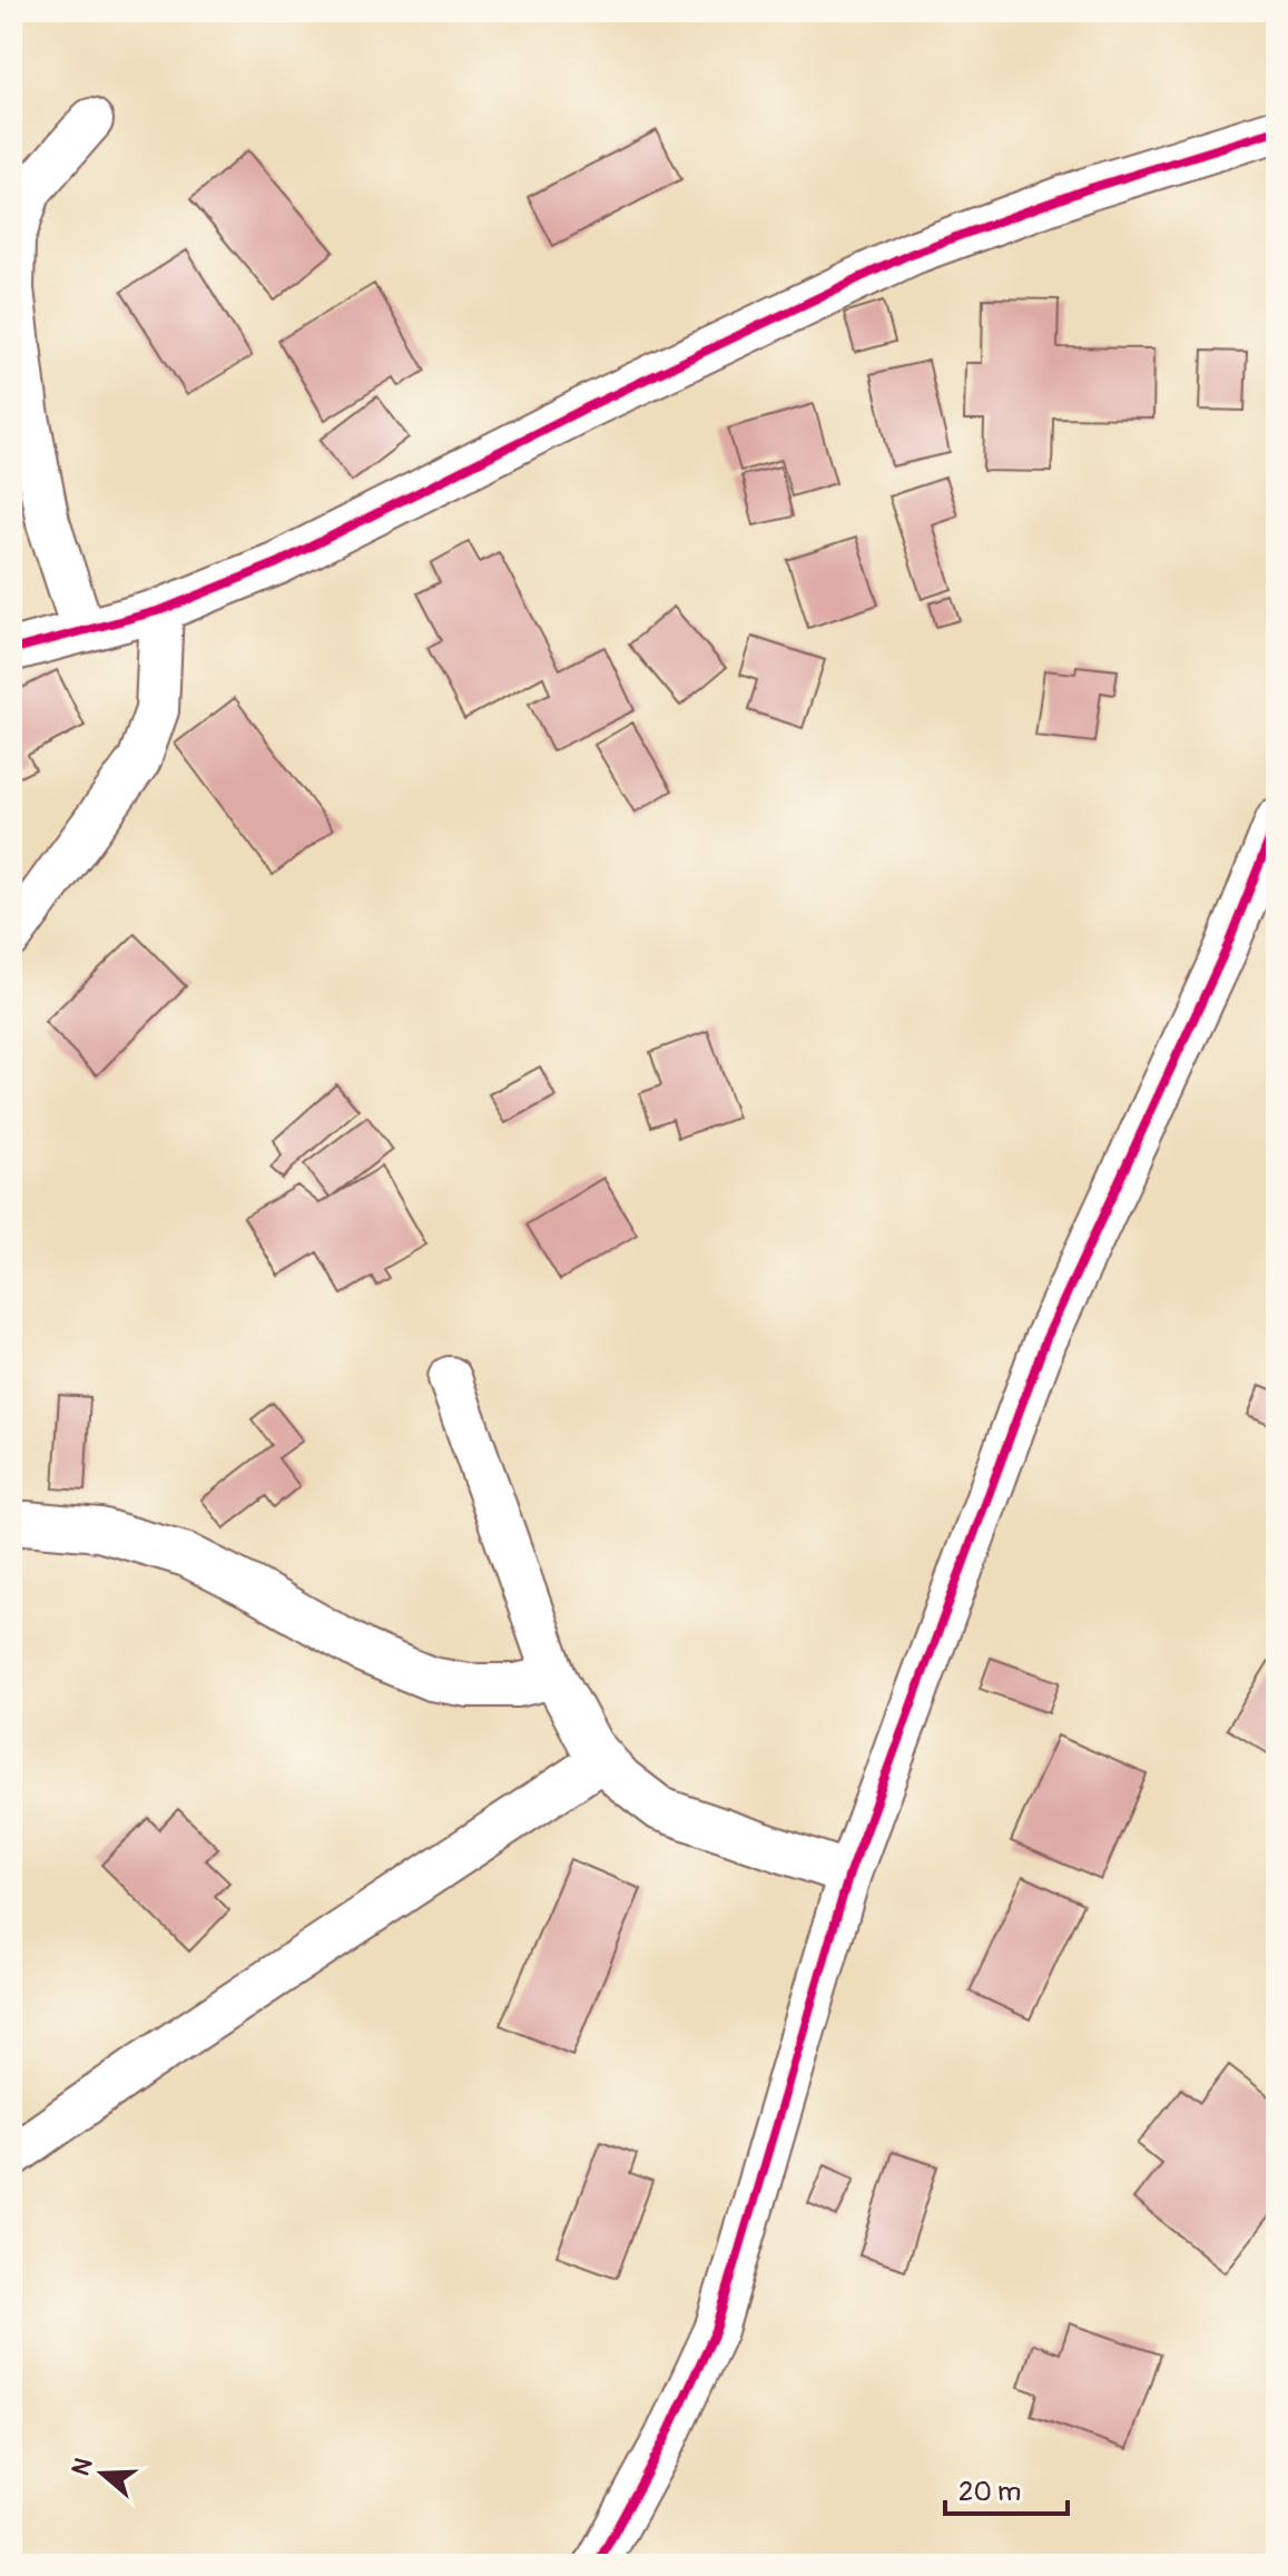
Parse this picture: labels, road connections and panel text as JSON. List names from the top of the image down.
{
  "scale_bar": "20 m",
  "north": "left"
}
